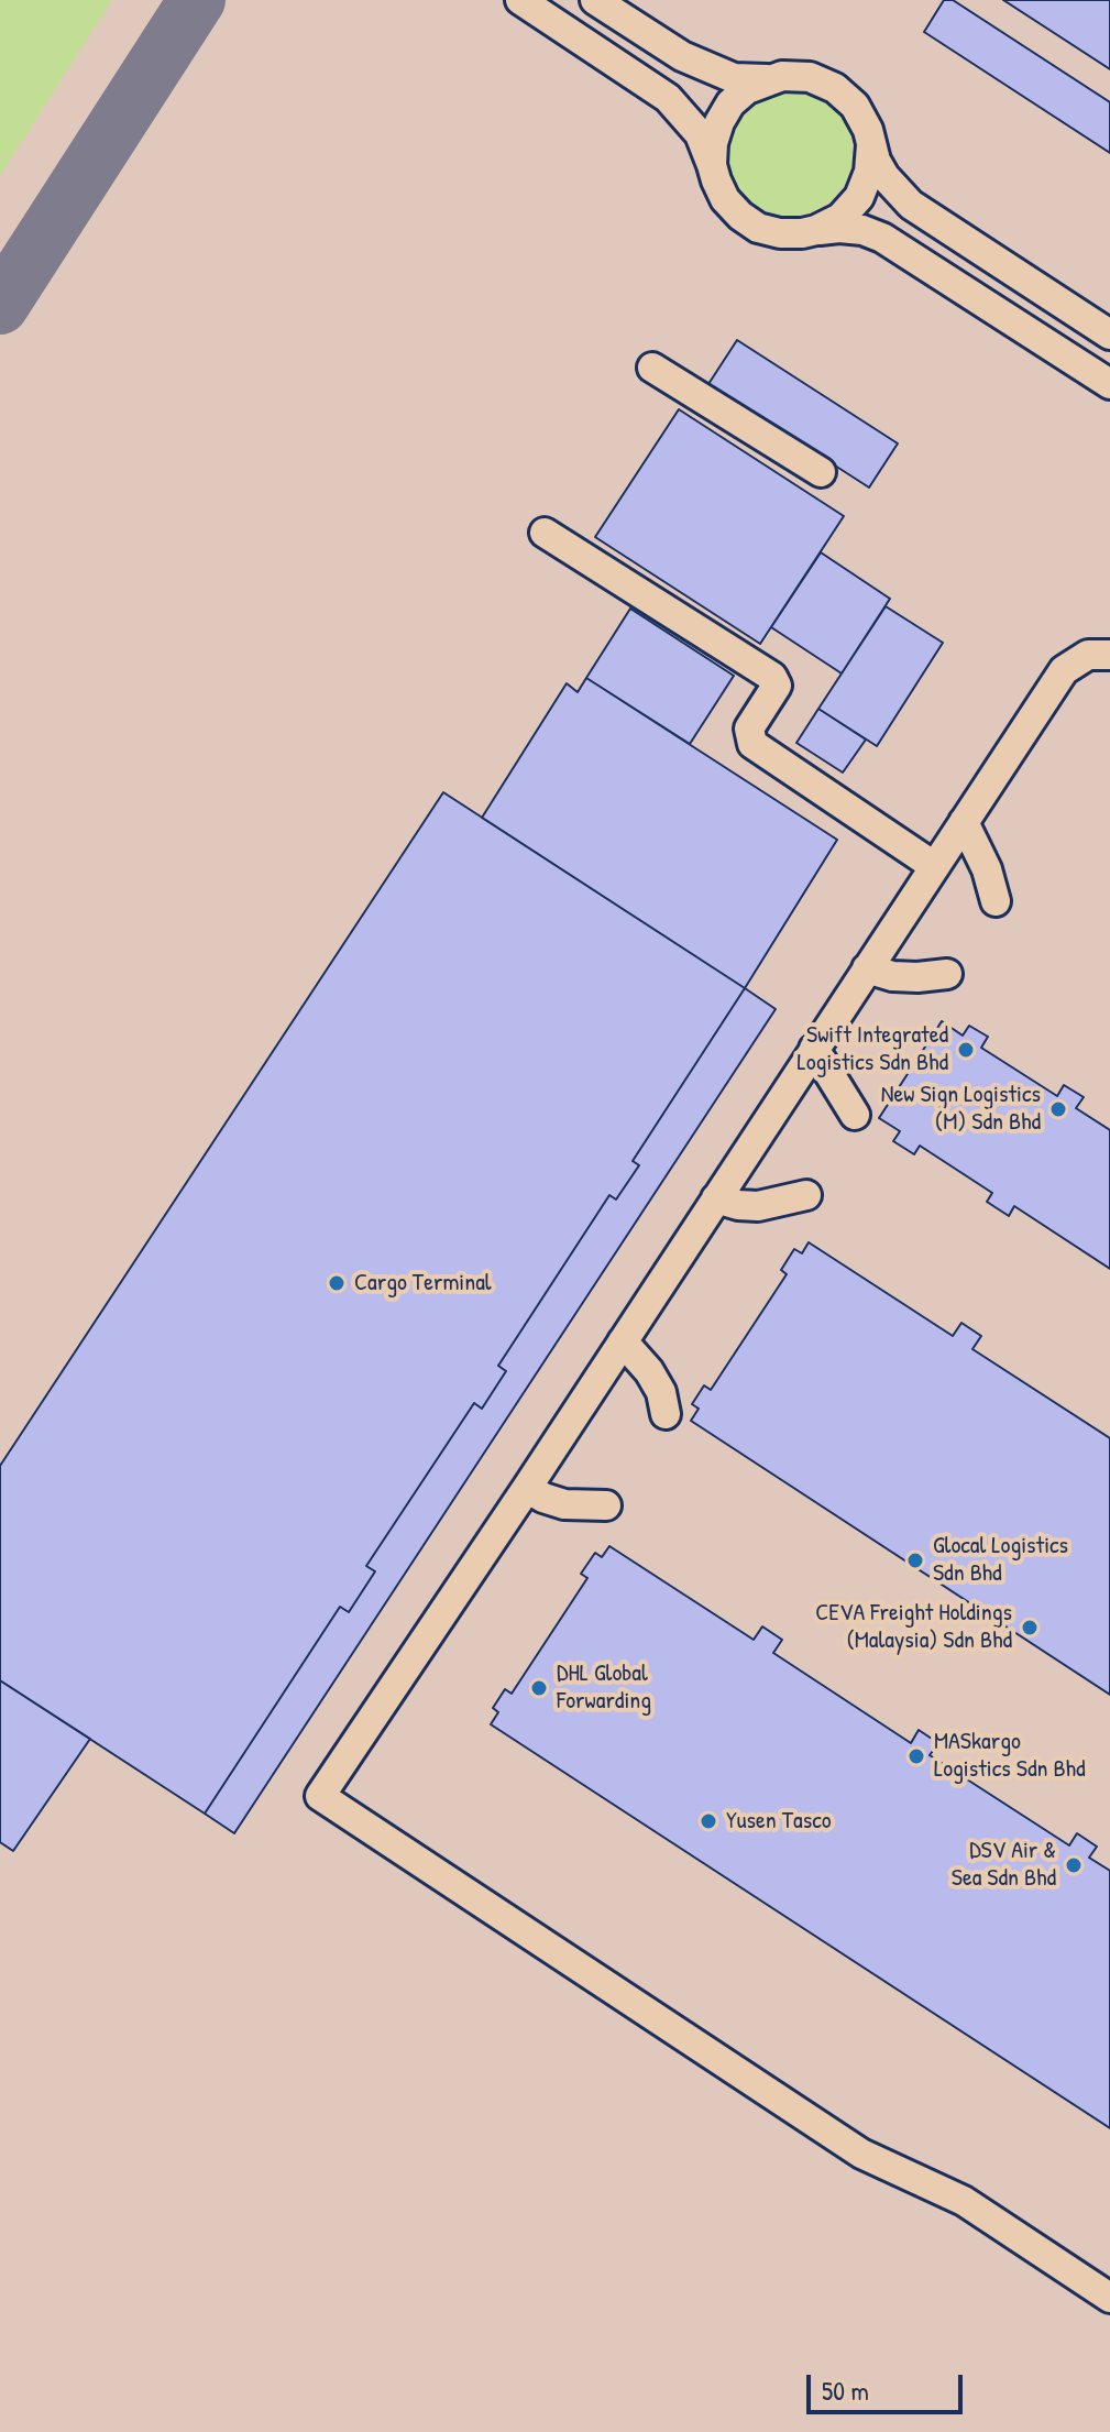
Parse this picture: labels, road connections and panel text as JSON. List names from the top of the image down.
{
  "places": [
    "Swift Integrated Logistics Sdn Bhd",
    "New Sign Logistics (M) Sdn Bhd",
    "Cargo Terminal",
    "Glocal Logistics Sdn Bhd",
    "CEVA Freight Holdings (Malaysia) Sdn Bhd",
    "DHL Global Forwarding",
    "MASkargo Logistics Sdn Bhd",
    "Yusen Tasco",
    "DSV Air & Sea Sdn Bhd"
  ],
  "scale_bar": "50 m"
}
